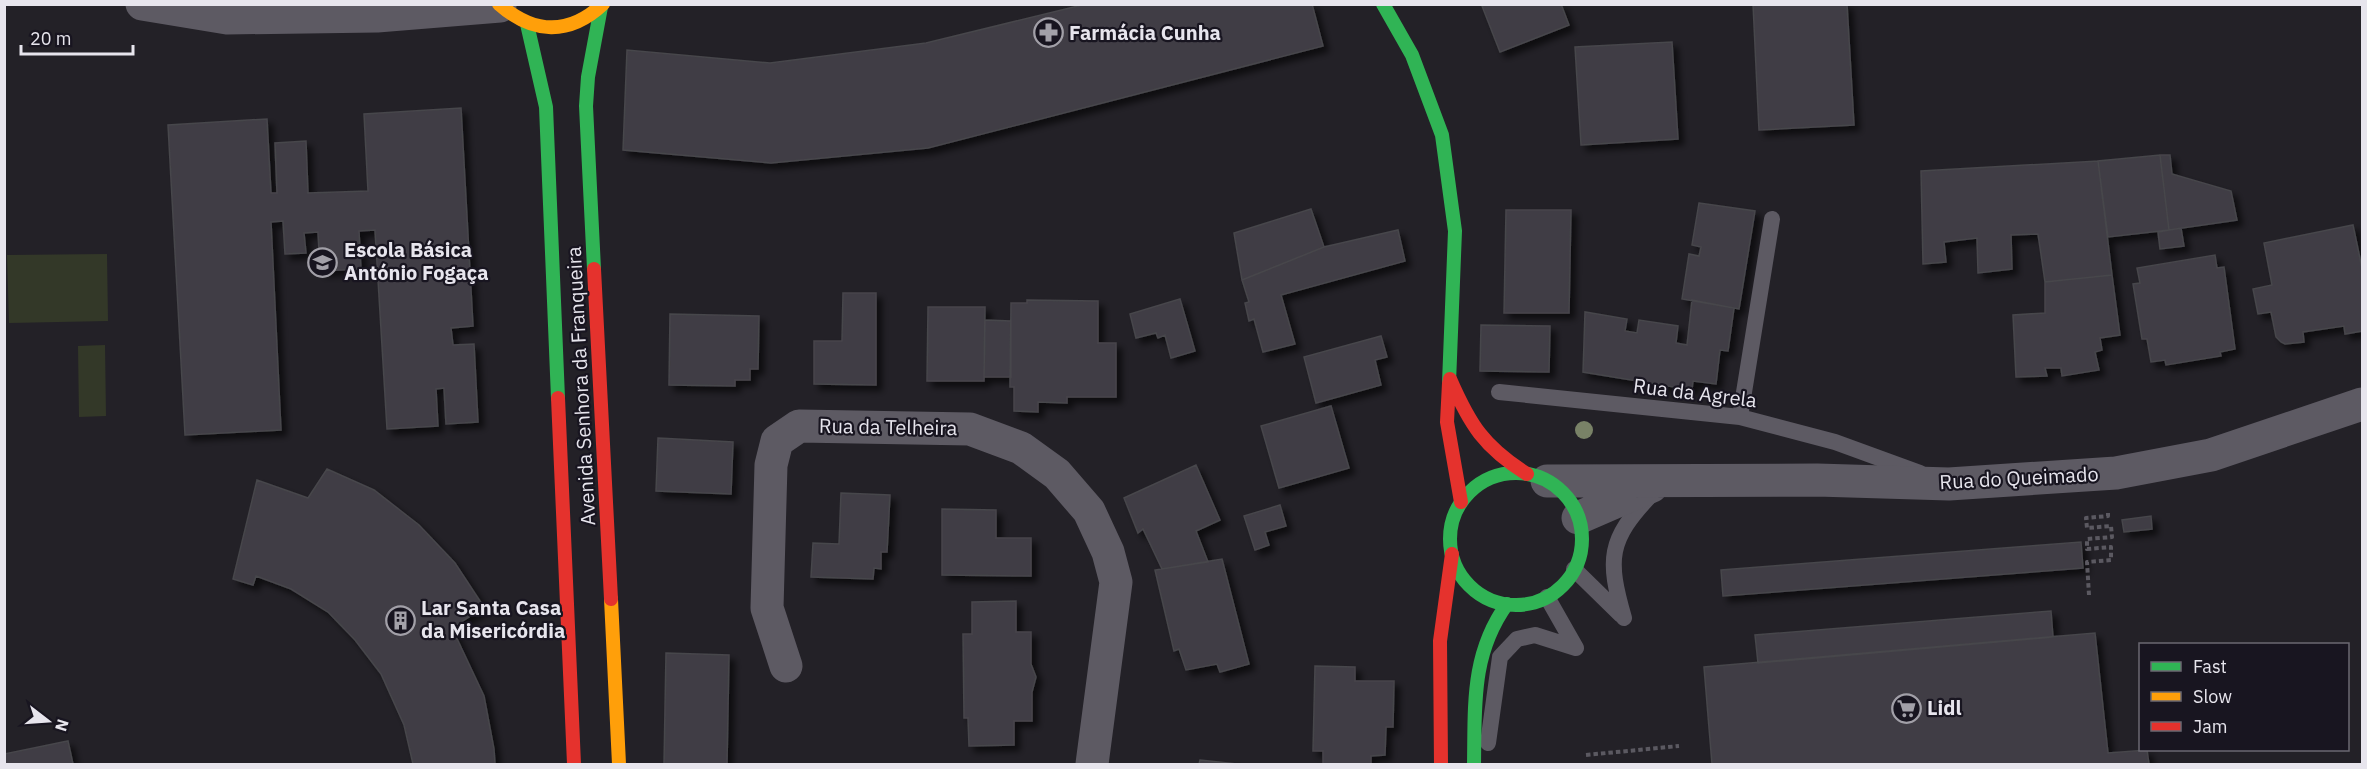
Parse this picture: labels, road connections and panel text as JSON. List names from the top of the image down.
{
  "streets": {
    "street": ["Avenida Senhora da Franqueira", "Rua da Telheira", "Rua do Queimado"],
    "lane": ["Rua da Agrela"]
  },
  "crossings": [
    ["Rua da Agrela", "Rua do Queimado"]
  ],
  "places": {
    "pharmacy": ["Farmácia Cunha"],
    "school or university": ["Escola Básica António Fogaça"],
    "building": ["Lar Santa Casa da Misericórdia"],
    "supermarket": ["Lidl"]
  },
  "legend": ["Fast", "Slow", "Jam"],
  "scale_bar": "20 m",
  "north": "right"
}
